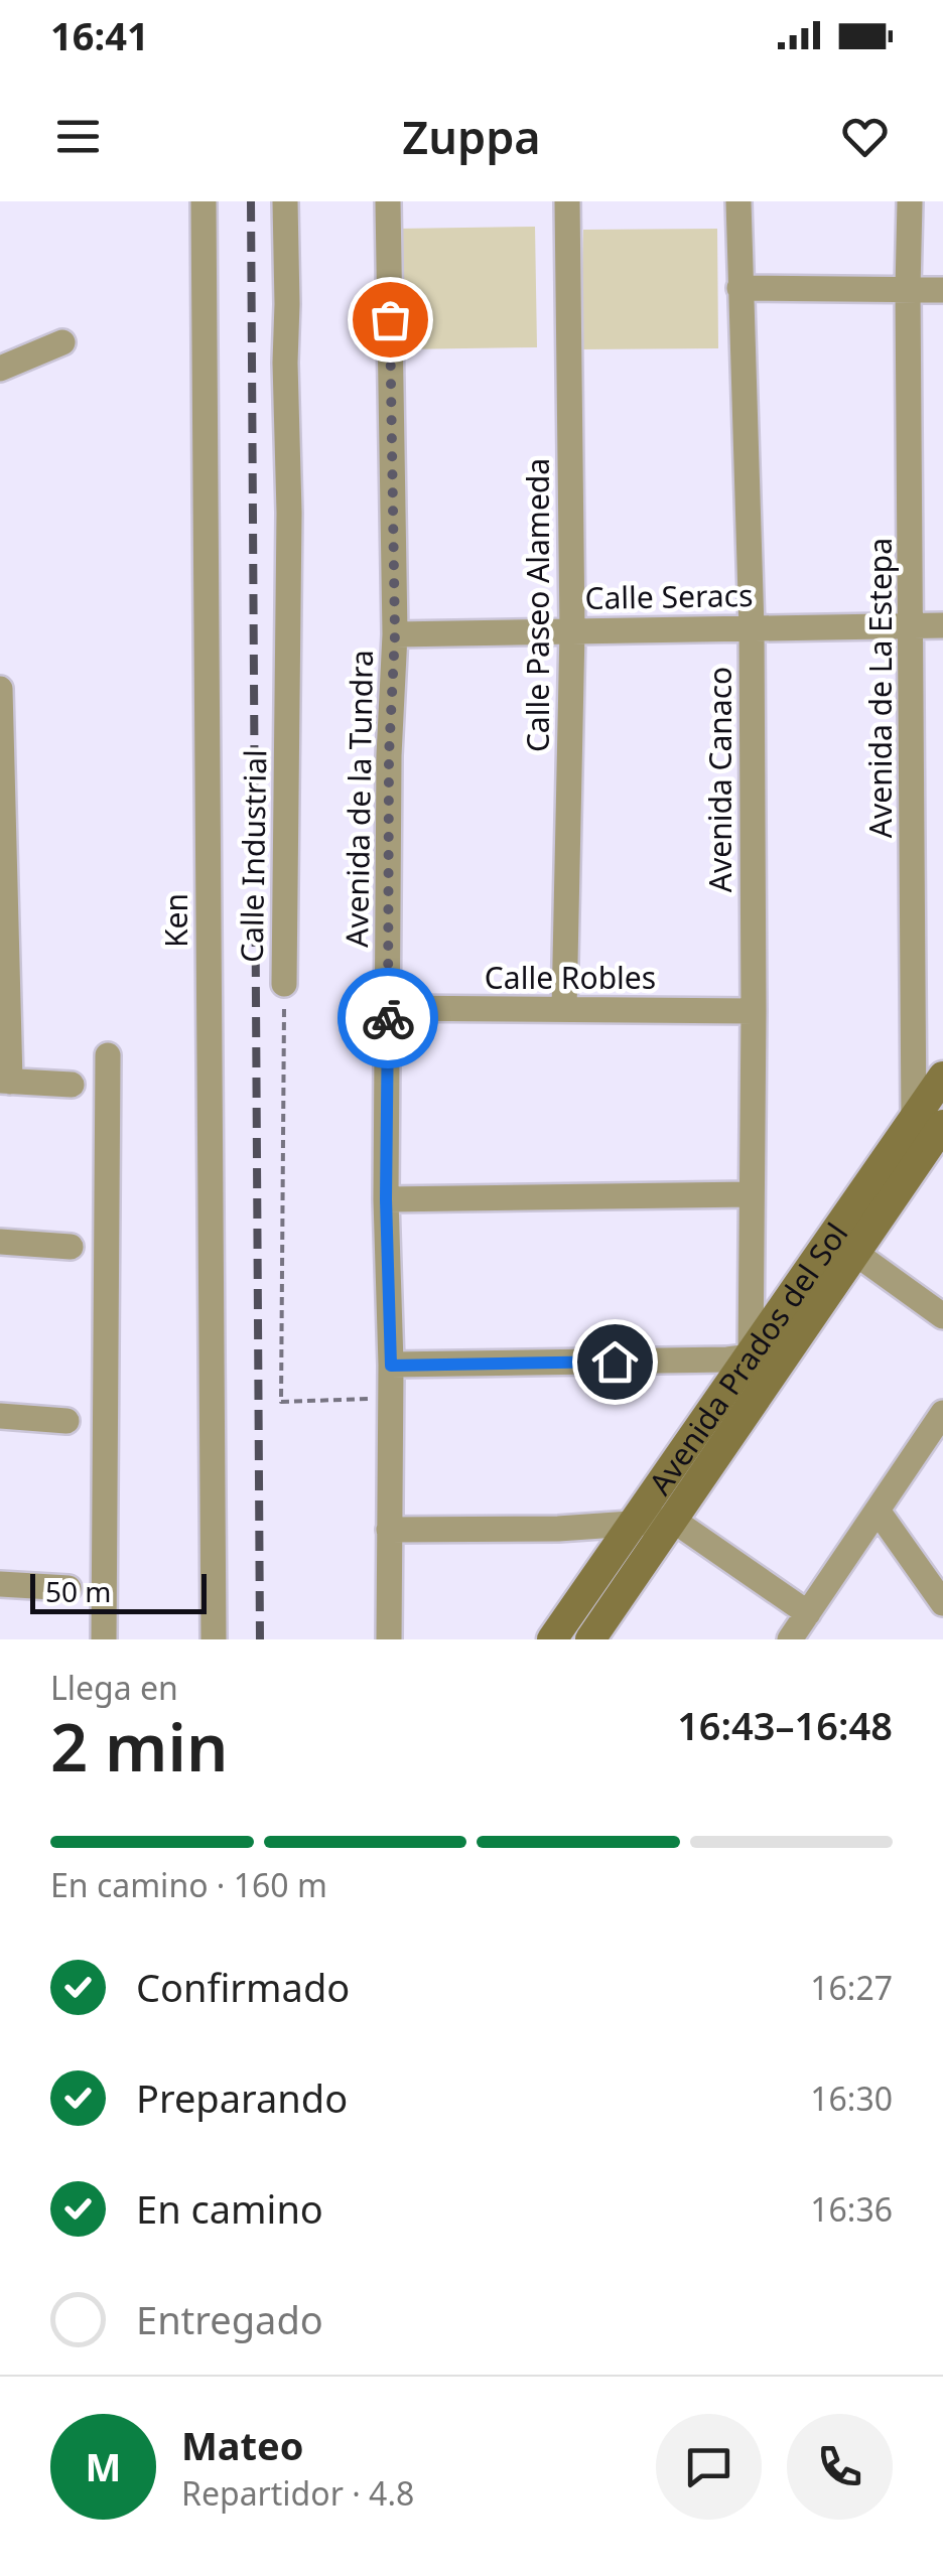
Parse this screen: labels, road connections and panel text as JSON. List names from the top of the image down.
{
  "streets": {
    "street": [
      "Calle Seracs",
      "Calle Paseo Alameda",
      "Avenida de La Estepa",
      "Avenida Canaco",
      "Avenida de la Tundra",
      "Calle Industrial",
      "Ken",
      "Calle Robles",
      "Avenida Prados del Sol"
    ]
  },
  "crossings": [
    ["Calle Seracs", "Calle Paseo Alameda"],
    ["Calle Seracs", "Avenida de La Estepa"],
    ["Calle Seracs", "Avenida Canaco"],
    ["Calle Seracs", "Avenida de la Tundra"],
    ["Calle Paseo Alameda", "Calle Robles"],
    ["Avenida de La Estepa", "Avenida Prados del Sol"],
    ["Avenida Canaco", "Calle Robles"],
    ["Avenida Canaco", "Avenida Prados del Sol"],
    ["Avenida de la Tundra", "Calle Industrial"],
    ["Avenida de la Tundra", "Calle Robles"]
  ],
  "scale_bar": "50 m",
  "page": {
    "status": "16:41",
    "header": "Zuppa",
    "scale": "50 m",
    "heading": ["2 min", "Llega en", "16:43–16:48"],
    "panel": ["Mateo", "Repartidor · 4.8"],
    "bar": "En camino · 160 m",
    "list": [
      ["Confirmado", "16:27"],
      ["Preparando", "16:30"],
      ["En camino", "16:36"],
      "Entregado"
    ],
    "round": "M"
  }
}
